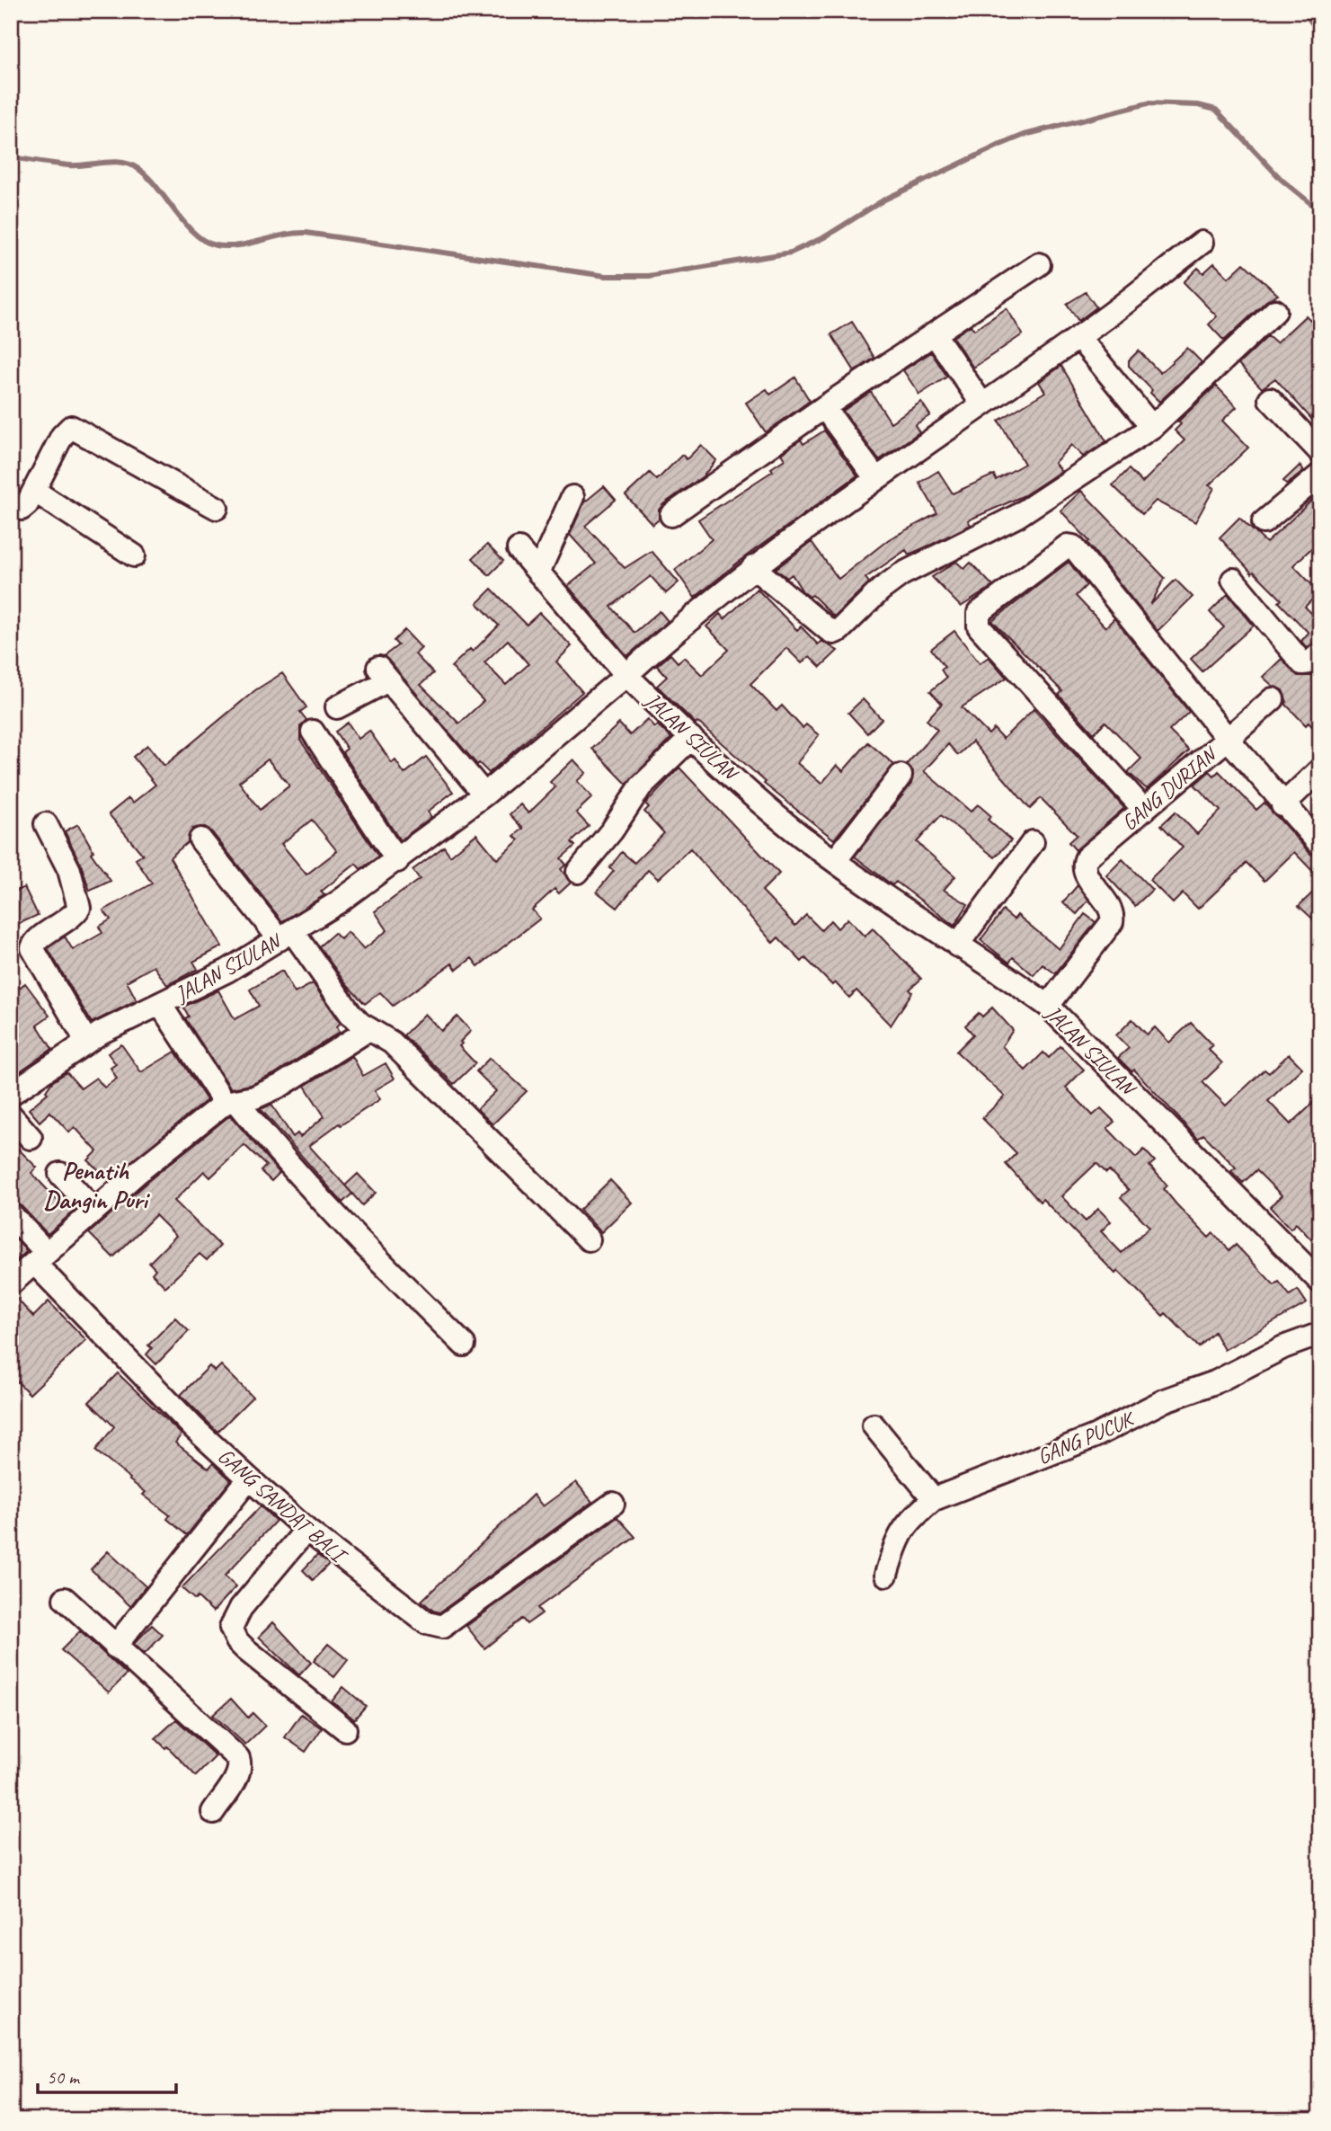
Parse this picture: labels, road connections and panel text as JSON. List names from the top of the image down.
{
  "streets": {
    "street": [
      "JALAN SIULAN",
      "GANG DURIAN",
      "GANG PUCUK",
      "GANG SANDAT BALI"
    ]
  },
  "crossings": [
    ["JALAN SIULAN", "GANG DURIAN"]
  ],
  "districts": ["Penatih Dangin Puri"],
  "scale_bar": "50 m"
}
